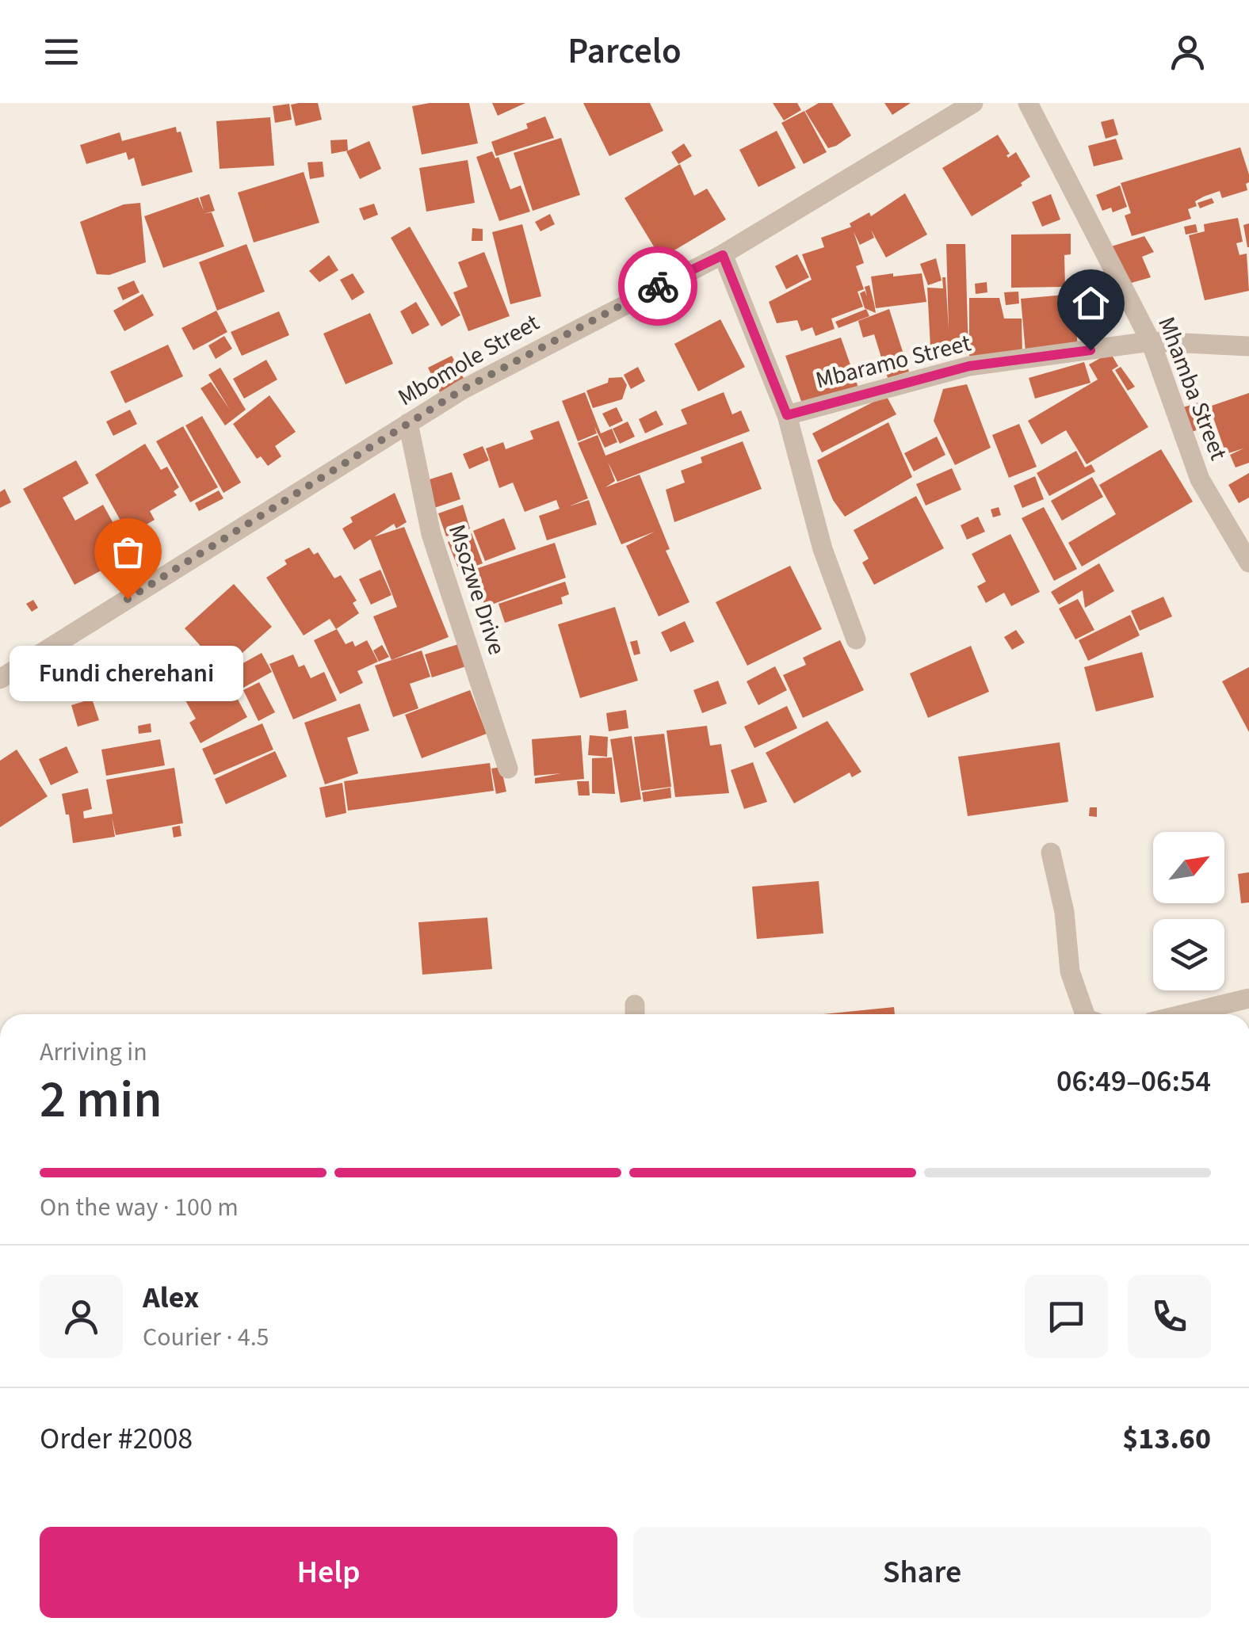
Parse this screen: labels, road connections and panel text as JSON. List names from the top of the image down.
{
  "streets": {
    "street": [
      "Mbomole Street",
      "Mbaramo Street",
      "Mhamba Street",
      "Msozwe Drive"
    ]
  },
  "crossings": [
    ["Mbomole Street", "Msozwe Drive"],
    ["Mbaramo Street", "Mhamba Street"]
  ],
  "places": ["Fundi cherehani"],
  "north": "top right",
  "page": {
    "header": "Parcelo",
    "bubble": "Fundi cherehani",
    "heading": ["2 min", "Arriving in", "06:49–06:54"],
    "panel": [
      "Alex",
      "Courier · 4.5",
      "Order #2008",
      "$13.60"
    ],
    "bar": "On the way · 100 m",
    "buttons": ["Help", "Share"]
  }
}
